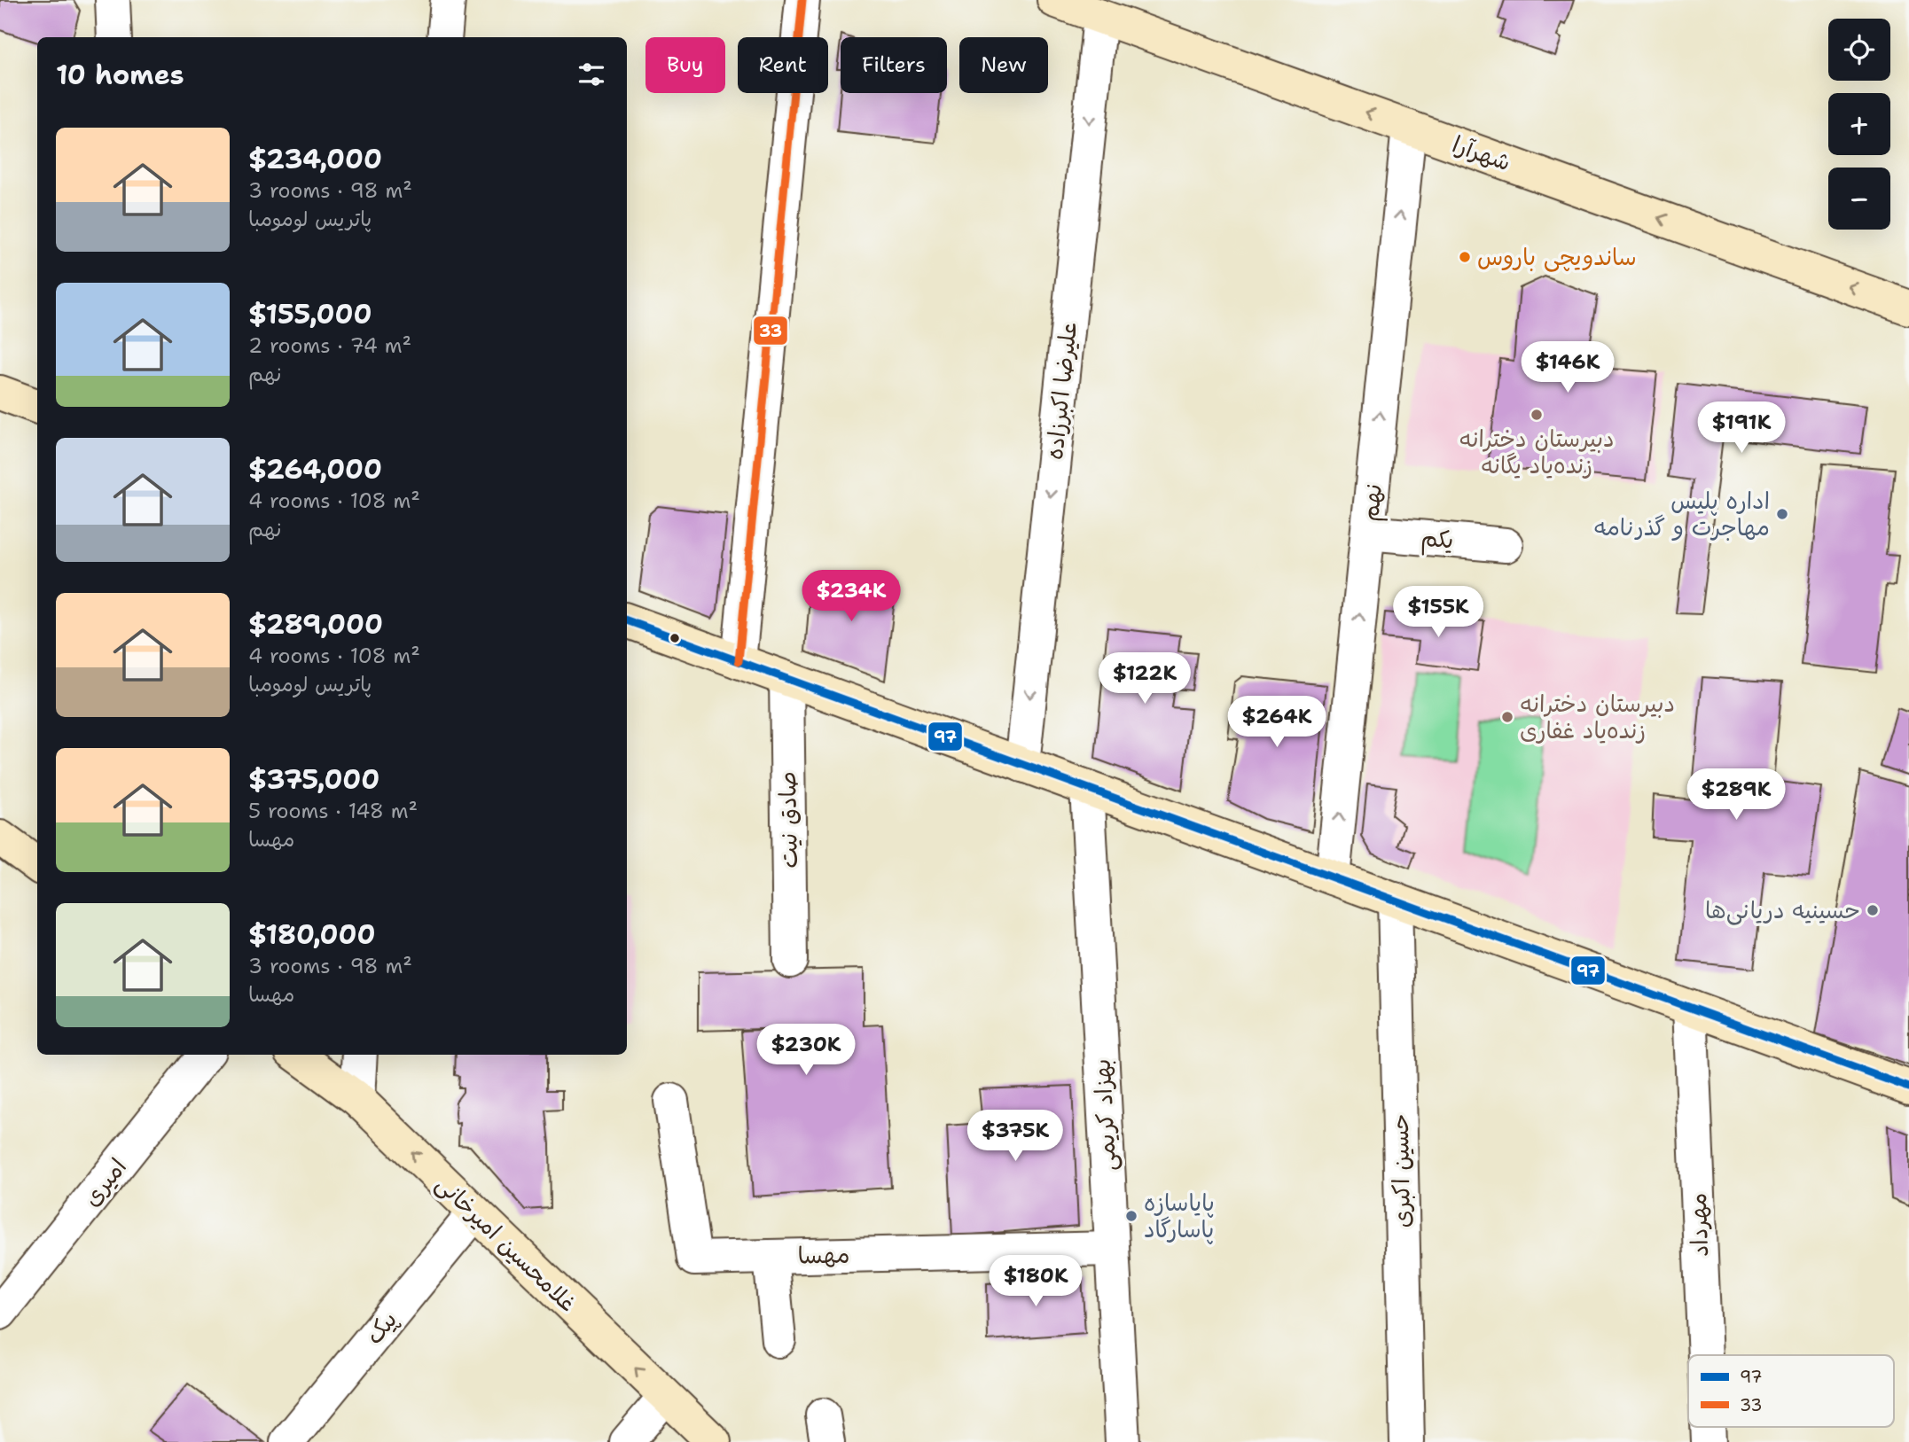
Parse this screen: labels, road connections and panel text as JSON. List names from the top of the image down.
{
  "streets": {
    "main road": ["شهرآرا", "غلامحسین امیرخانی"],
    "street": [
      "علیرضا اکبرزاده",
      "نهم",
      "یکم",
      "صادق نیت",
      "بهزاد کریمی",
      "حسین اکبری",
      "امیری",
      "مهرداد",
      "مهسا",
      "پیک"
    ]
  },
  "crossings": [
    ["شهرآرا", "علیرضا اکبرزاده"],
    ["شهرآرا", "نهم"],
    ["نهم", "یکم"],
    ["بهزاد کریمی", "مهسا"],
    ["غلامحسین امیرخانی", "پیک"]
  ],
  "one_way": ["شهرآرا", "نهم", "غلامحسین امیرخانی"],
  "places": [
    "ساندویچی باروس",
    "دبیرستان دخترانه زنده‌یاد یگانه",
    "اداره پلیس مهاجرت و گذرنامه",
    "دبیرستان دخترانه زنده‌یاد غفاری",
    "حسینیه دریانی‌ها",
    "پایاسازه پاسارگاد"
  ],
  "lines": ["transit line 33", "transit line 97"],
  "legend": ["97", "33"],
  "page": {
    "map_buttons": ["+", "−"],
    "chip": [
      "Buy",
      "Rent",
      "Filters",
      "New"
    ],
    "heading": "10 homes",
    "list": [
      {
        "name": "$234,000",
        "note": "3 rooms · 98 m² · پاتریس لومومبا"
      },
      {
        "name": "$155,000",
        "note": "2 rooms · 74 m² · نهم"
      },
      {
        "name": "$264,000",
        "note": "4 rooms · 108 m² · نهم"
      },
      {
        "name": "$289,000",
        "note": "4 rooms · 108 m² · پاتریس لومومبا"
      },
      {
        "name": "$375,000",
        "note": "5 rooms · 148 m² · مهسا"
      },
      {
        "name": "$180,000",
        "note": "3 rooms · 98 m² · مهسا"
      }
    ],
    "price": [
      "$146K",
      "$191K",
      "$234K",
      "$155K",
      "$122K",
      "$264K",
      "$289K",
      "$230K",
      "$375K",
      "$180K"
    ]
  }
}
